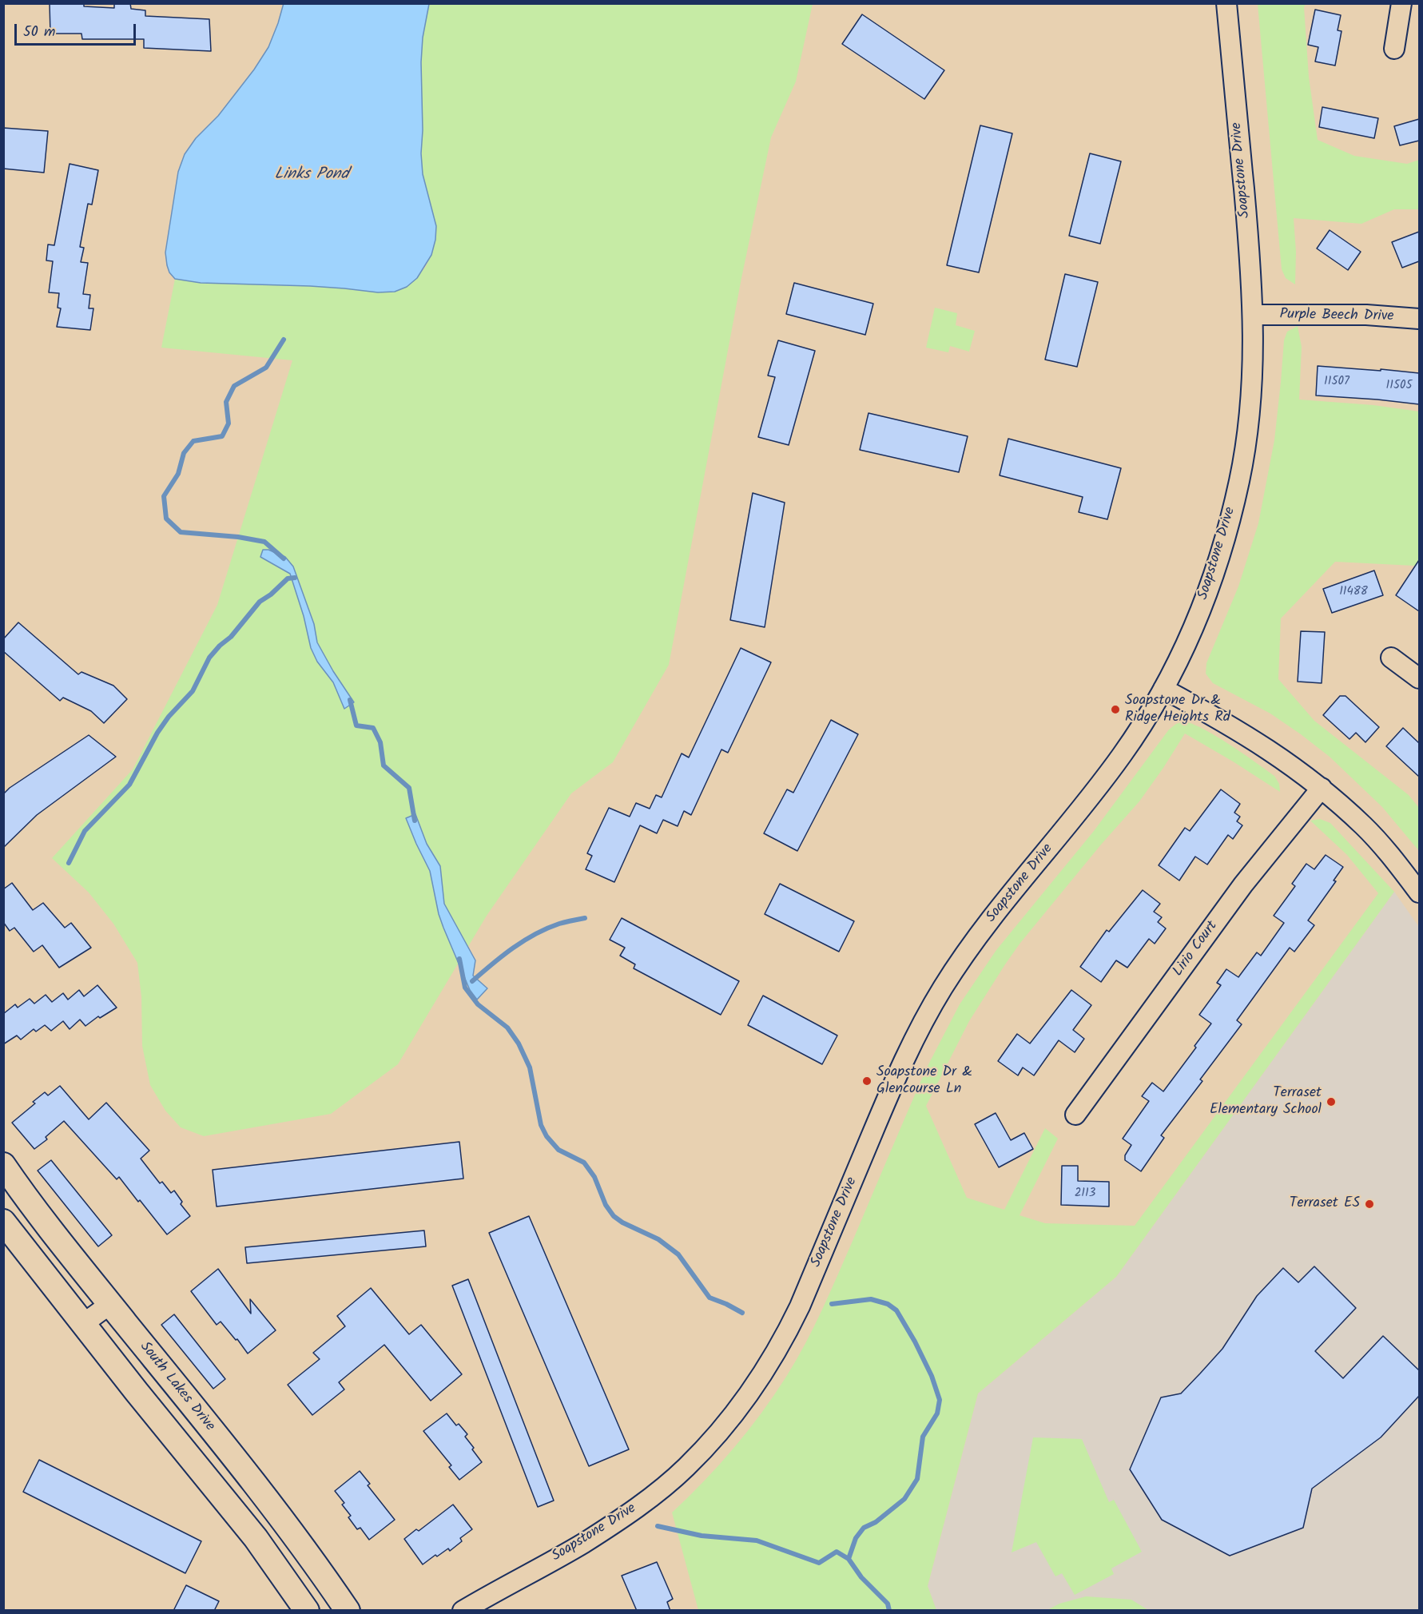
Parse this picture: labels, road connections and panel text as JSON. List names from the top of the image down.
{
  "streets": {
    "main road": ["South Lakes Drive"],
    "street": ["Soapstone Drive", "Purple Beech Drive", "Lirio Court"]
  },
  "crossings": [
    ["Soapstone Drive", "Purple Beech Drive"]
  ],
  "water": ["Links Pond"],
  "places": [
    "Soapstone Dr & Ridge Heights Rd",
    "Soapstone Dr & Glencourse Ln",
    "Terraset Elementary School",
    "Terraset ES"
  ],
  "house_numbers": [
    "11507",
    "11505",
    "11488",
    "2113"
  ],
  "scale_bar": "50 m"
}
